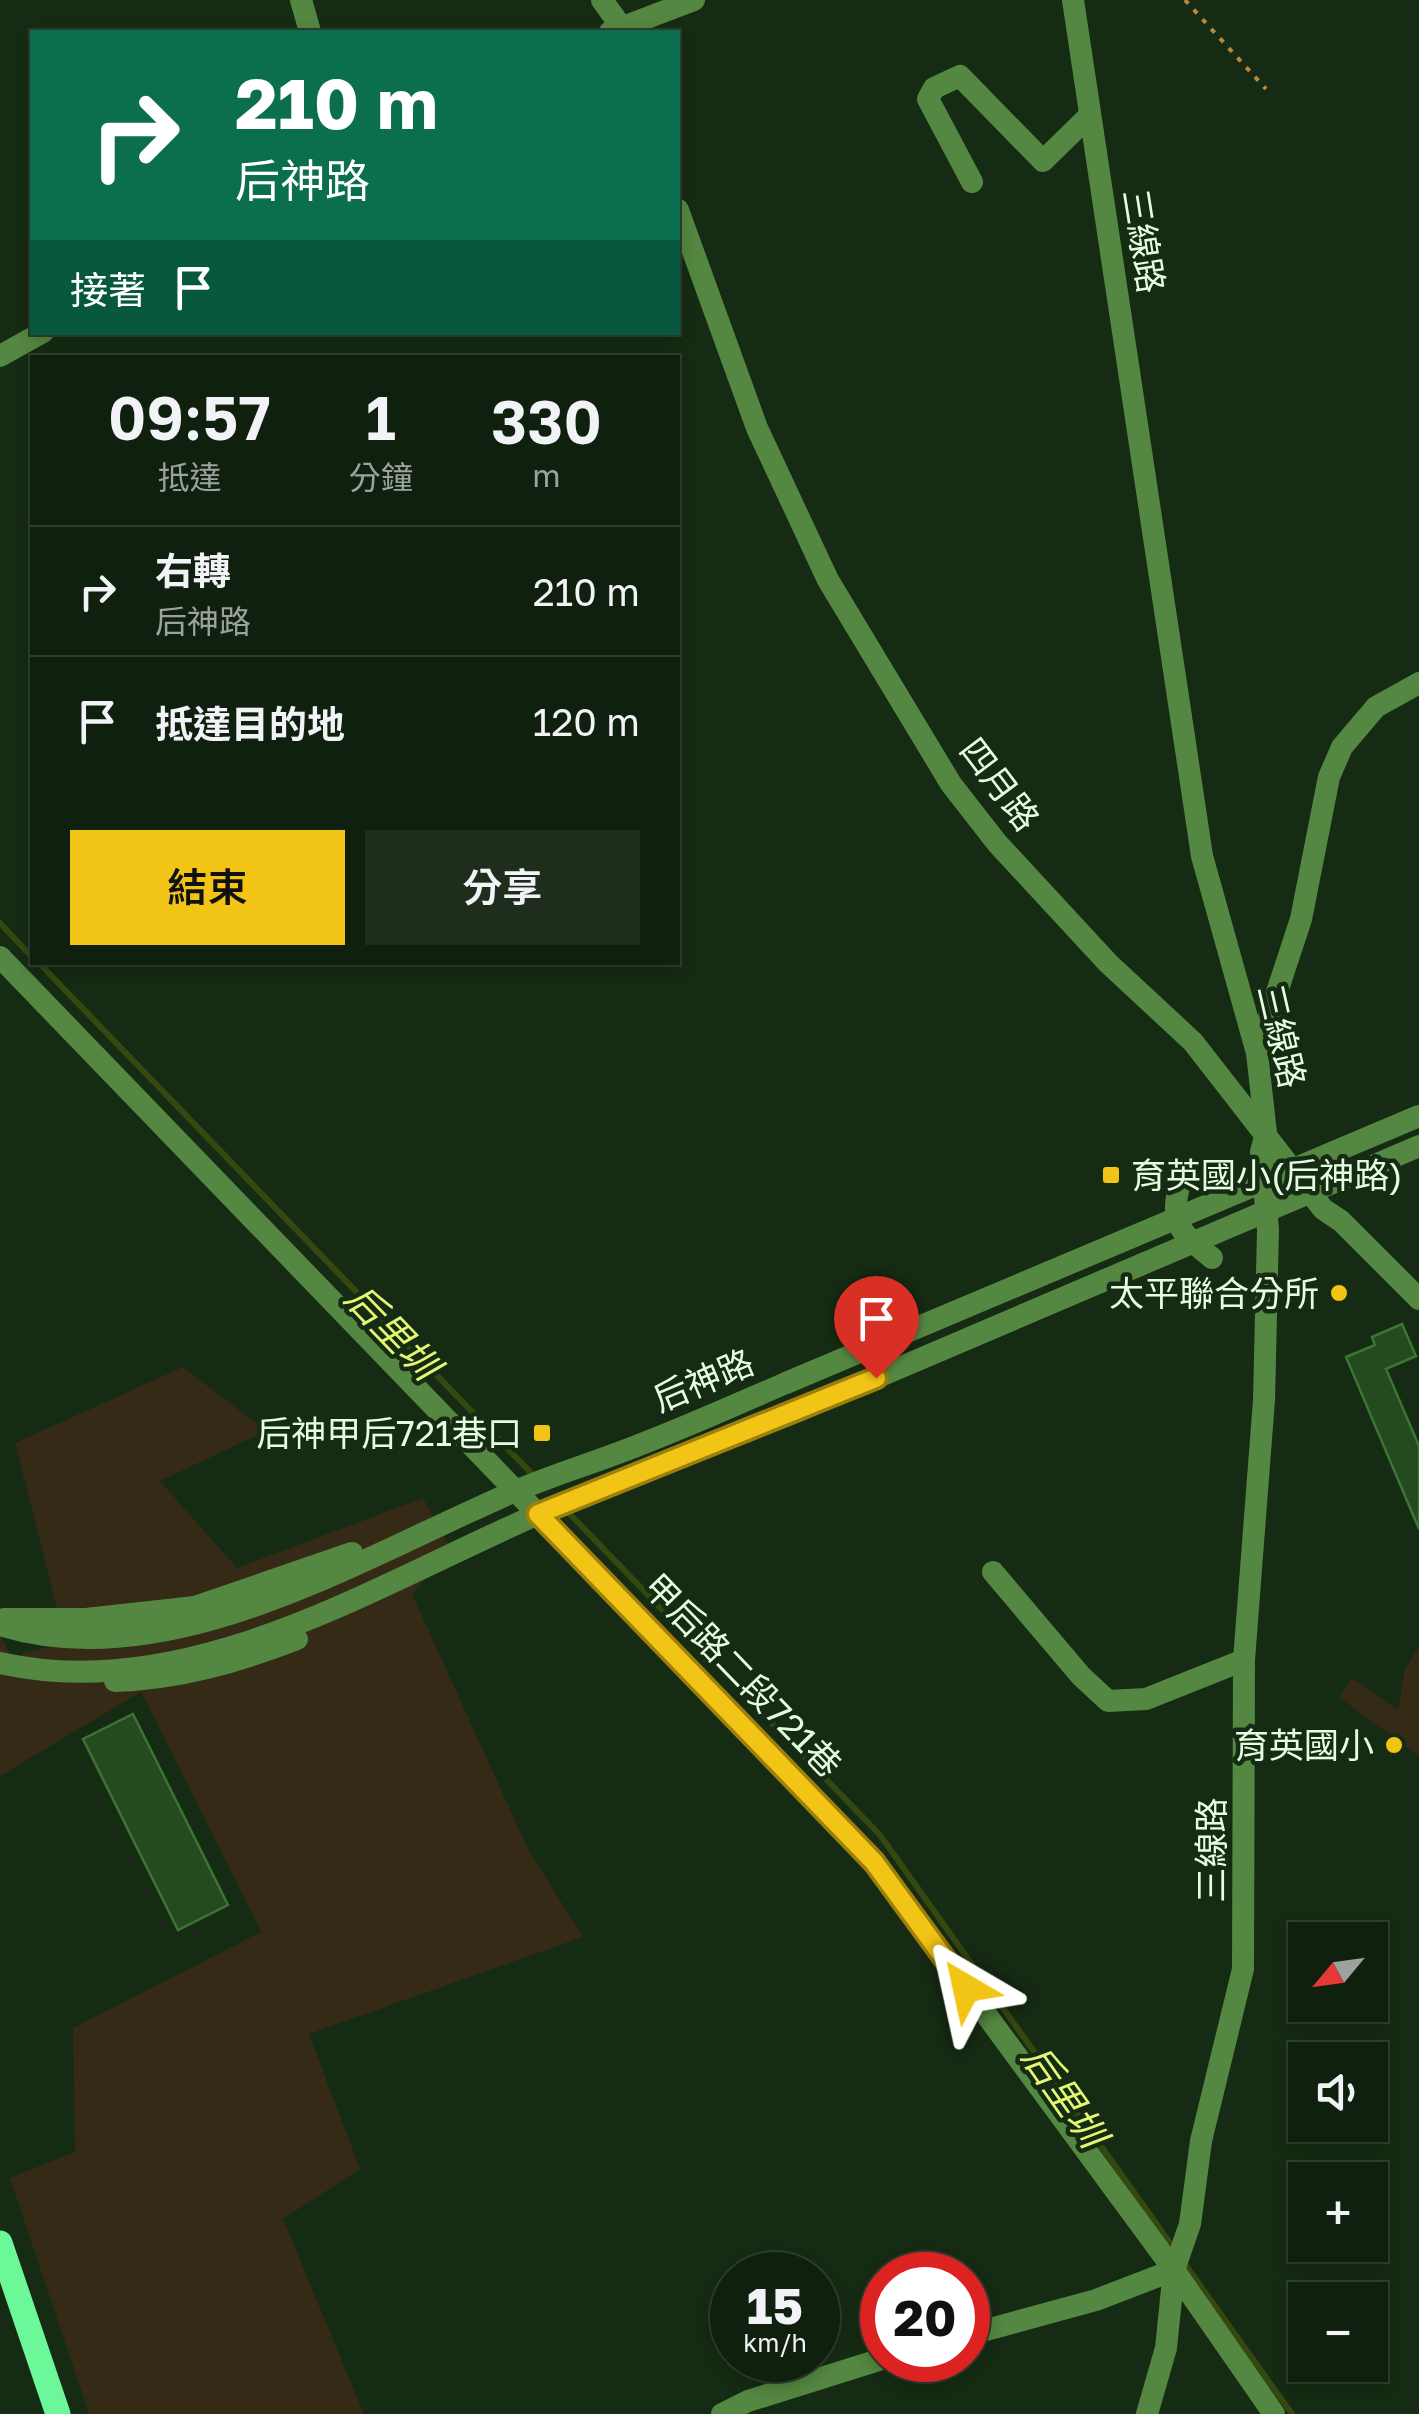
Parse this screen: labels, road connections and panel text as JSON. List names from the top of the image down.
{
  "streets": {
    "street": [
      "三線路",
      "四月路",
      "后神路",
      "甲后路二段721巷"
    ]
  },
  "crossings": [
    ["三線路", "四月路"],
    ["三線路", "甲后路二段721巷"],
    ["后神路", "甲后路二段721巷"]
  ],
  "water": ["后里圳"],
  "places": {
    "transit": ["育英國小(后神路)", "后神甲后721巷口"],
    "other": ["太平聯合分所", "育英國小"]
  },
  "north": "bottom left",
  "page": {
    "turn": ["210 m", "后神路"],
    "then": "接著",
    "eta": [
      "09:57",
      "抵達",
      "1",
      "分鐘",
      "330",
      "m"
    ],
    "list": [
      {
        "name": "右轉",
        "note": "后神路",
        "value": "210 m"
      },
      {
        "name": "抵達目的地",
        "value": "120 m"
      }
    ],
    "buttons": ["結束", "分享"],
    "map_buttons": ["+", "−"],
    "speed": "15 km/h",
    "limit": "20"
  }
}
